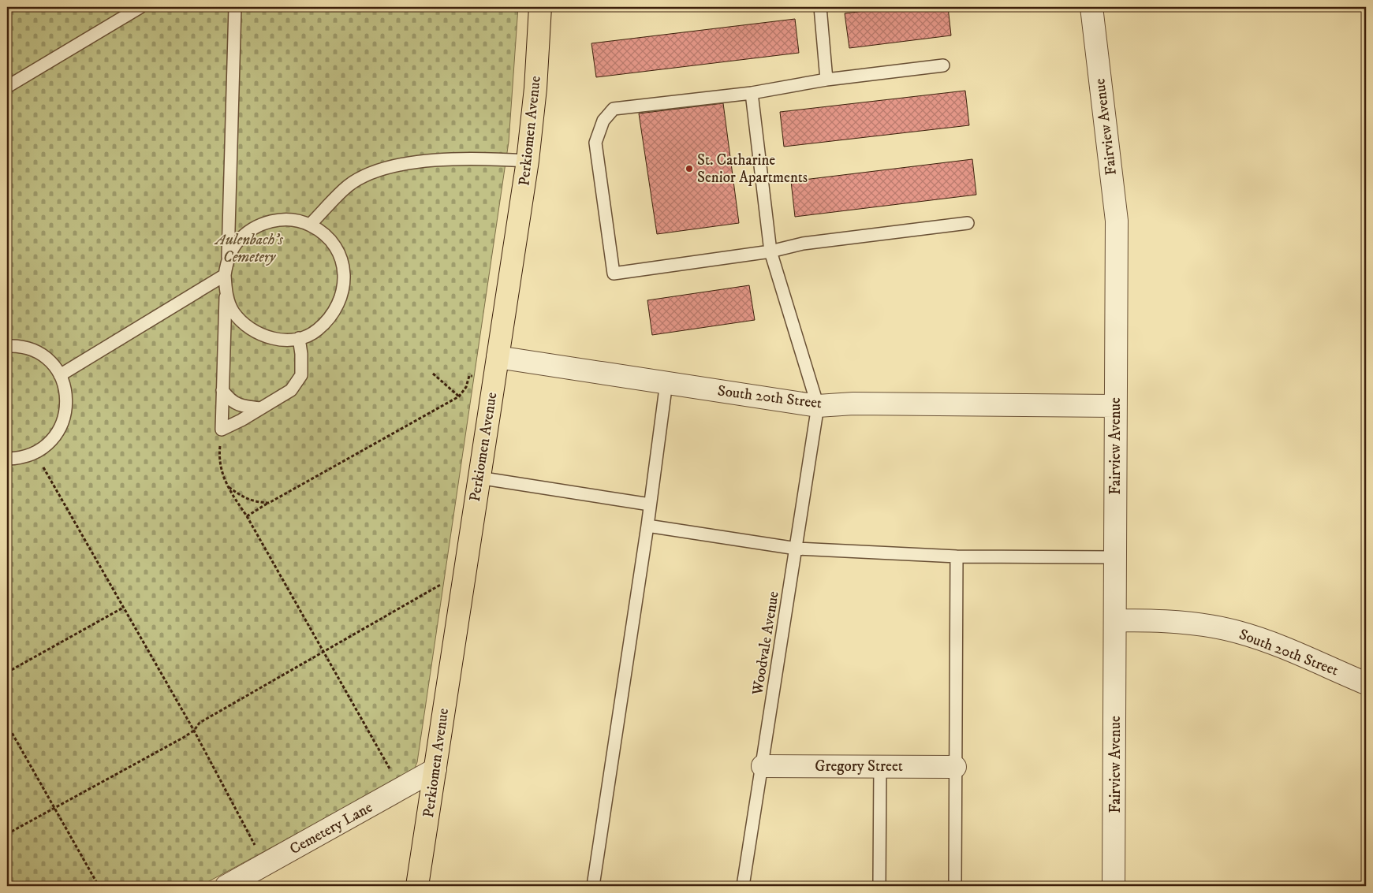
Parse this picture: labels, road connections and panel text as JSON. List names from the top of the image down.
{
  "streets": {
    "main road": ["Perkiomen Avenue"],
    "street": [
      "Fairview Avenue",
      "South 20th Street",
      "Gregory Street",
      "Cemetery Lane"
    ],
    "lane": ["Woodvale Avenue"]
  },
  "crossings": [
    ["Fairview Avenue", "South 20th Street"],
    ["Perkiomen Avenue", "South 20th Street"],
    ["Perkiomen Avenue", "Cemetery Lane"],
    ["South 20th Street", "Woodvale Avenue"],
    ["Woodvale Avenue", "Gregory Street"]
  ],
  "parks": ["Aulenbach's Cemetery"],
  "places": ["St. Catharine Senior Apartments"]
}
